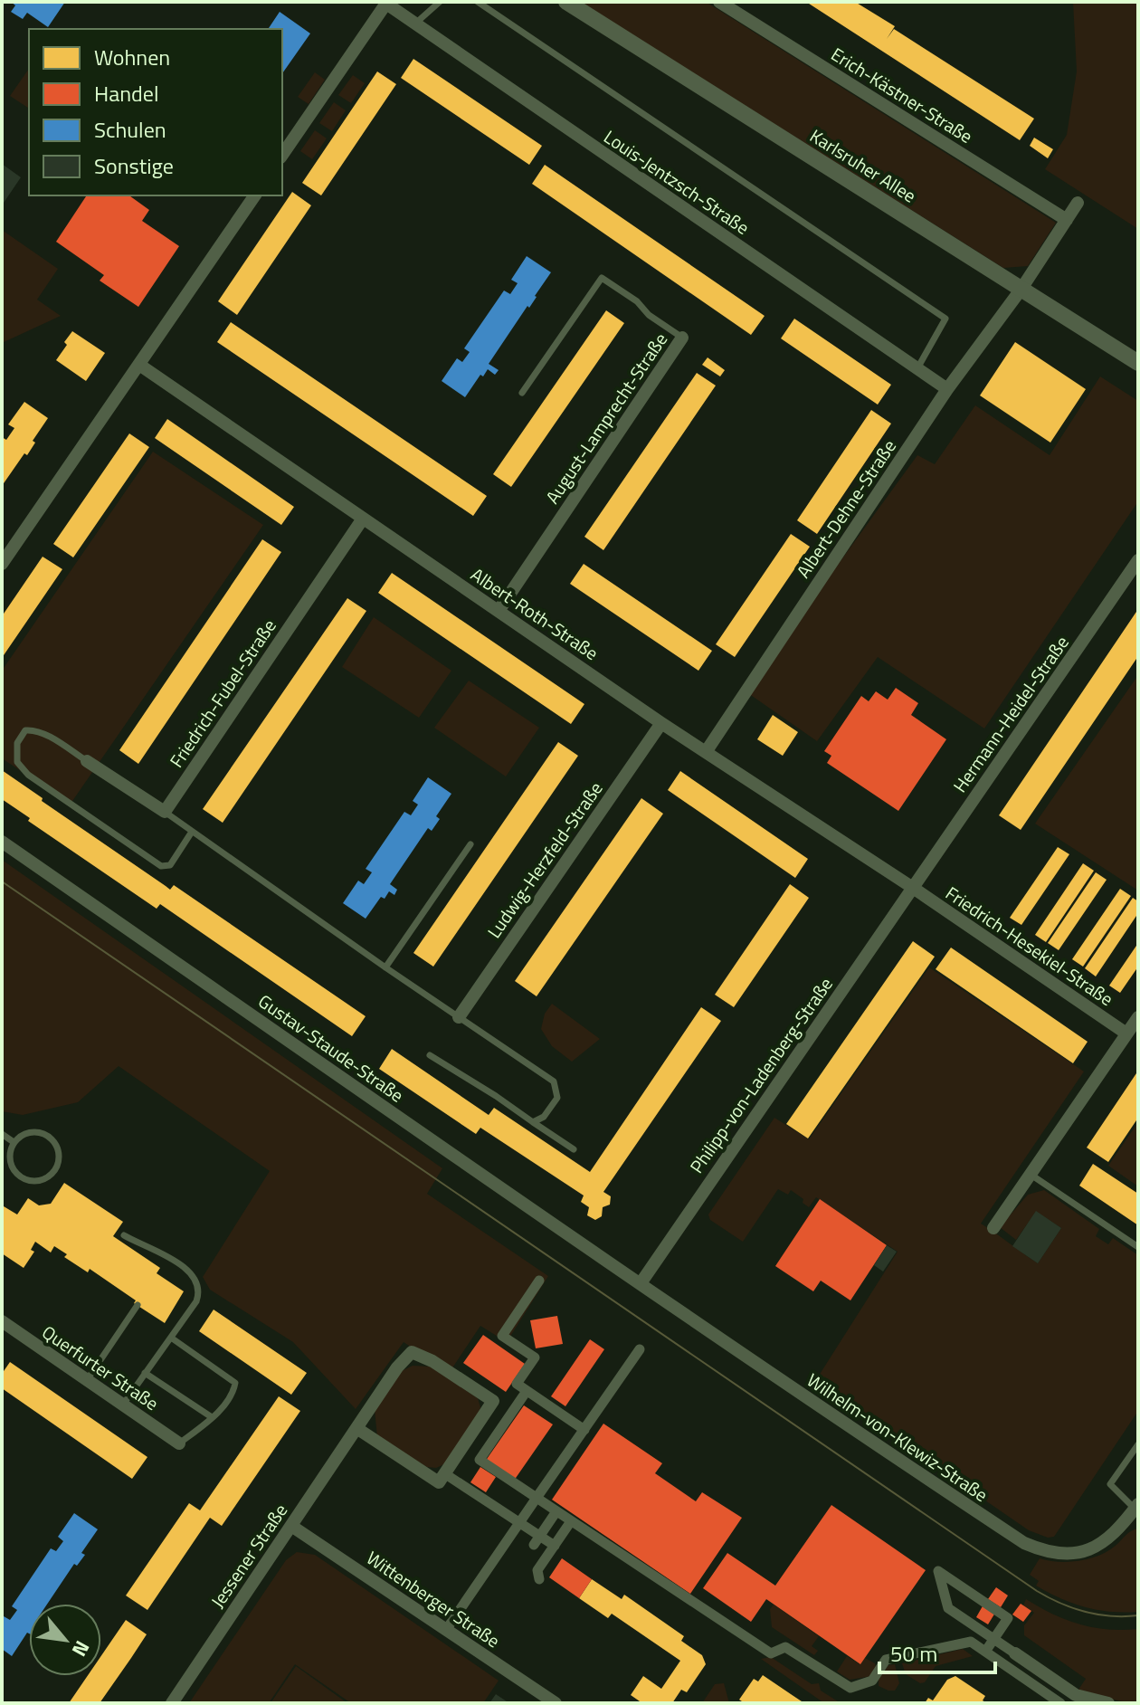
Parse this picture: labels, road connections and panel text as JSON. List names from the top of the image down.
{
  "streets": {
    "street": [
      "Erich-Kästner-Straße",
      "Karlsruher Allee",
      "Louis-Jentzsch-Straße",
      "August-Lamprecht-Straße",
      "Albert-Dehne-Straße",
      "Albert-Roth-Straße",
      "Friedrich-Fubel-Straße",
      "Hermann-Heidel-Straße",
      "Ludwig-Herzfeld-Straße",
      "Friedrich-Hesekiel-Straße",
      "Gustav-Staude-Straße",
      "Philipp-von-Ladenberg-Straße",
      "Querfurter Straße",
      "Wilhelm-von-Klewiz-Straße",
      "Jessener Straße",
      "Wittenberger Straße"
    ]
  },
  "crossings": [
    ["Erich-Kästner-Straße", "Albert-Dehne-Straße"],
    ["Karlsruher Allee", "Albert-Dehne-Straße"],
    ["Louis-Jentzsch-Straße", "Albert-Dehne-Straße"],
    ["August-Lamprecht-Straße", "Albert-Roth-Straße"],
    ["Albert-Dehne-Straße", "Albert-Roth-Straße"],
    ["Albert-Roth-Straße", "Friedrich-Fubel-Straße"],
    ["Albert-Roth-Straße", "Hermann-Heidel-Straße"],
    ["Albert-Roth-Straße", "Ludwig-Herzfeld-Straße"],
    ["Albert-Roth-Straße", "Friedrich-Hesekiel-Straße"],
    ["Albert-Roth-Straße", "Philipp-von-Ladenberg-Straße"],
    ["Hermann-Heidel-Straße", "Friedrich-Hesekiel-Straße"],
    ["Hermann-Heidel-Straße", "Philipp-von-Ladenberg-Straße"],
    ["Friedrich-Hesekiel-Straße", "Philipp-von-Ladenberg-Straße"],
    ["Gustav-Staude-Straße", "Philipp-von-Ladenberg-Straße"],
    ["Gustav-Staude-Straße", "Wilhelm-von-Klewiz-Straße"],
    ["Philipp-von-Ladenberg-Straße", "Wilhelm-von-Klewiz-Straße"],
    ["Jessener Straße", "Wittenberger Straße"]
  ],
  "legend": [
    "Wohnen",
    "Handel",
    "Schulen",
    "Sonstige"
  ],
  "scale_bar": "50 m",
  "north": "bottom right"
}
